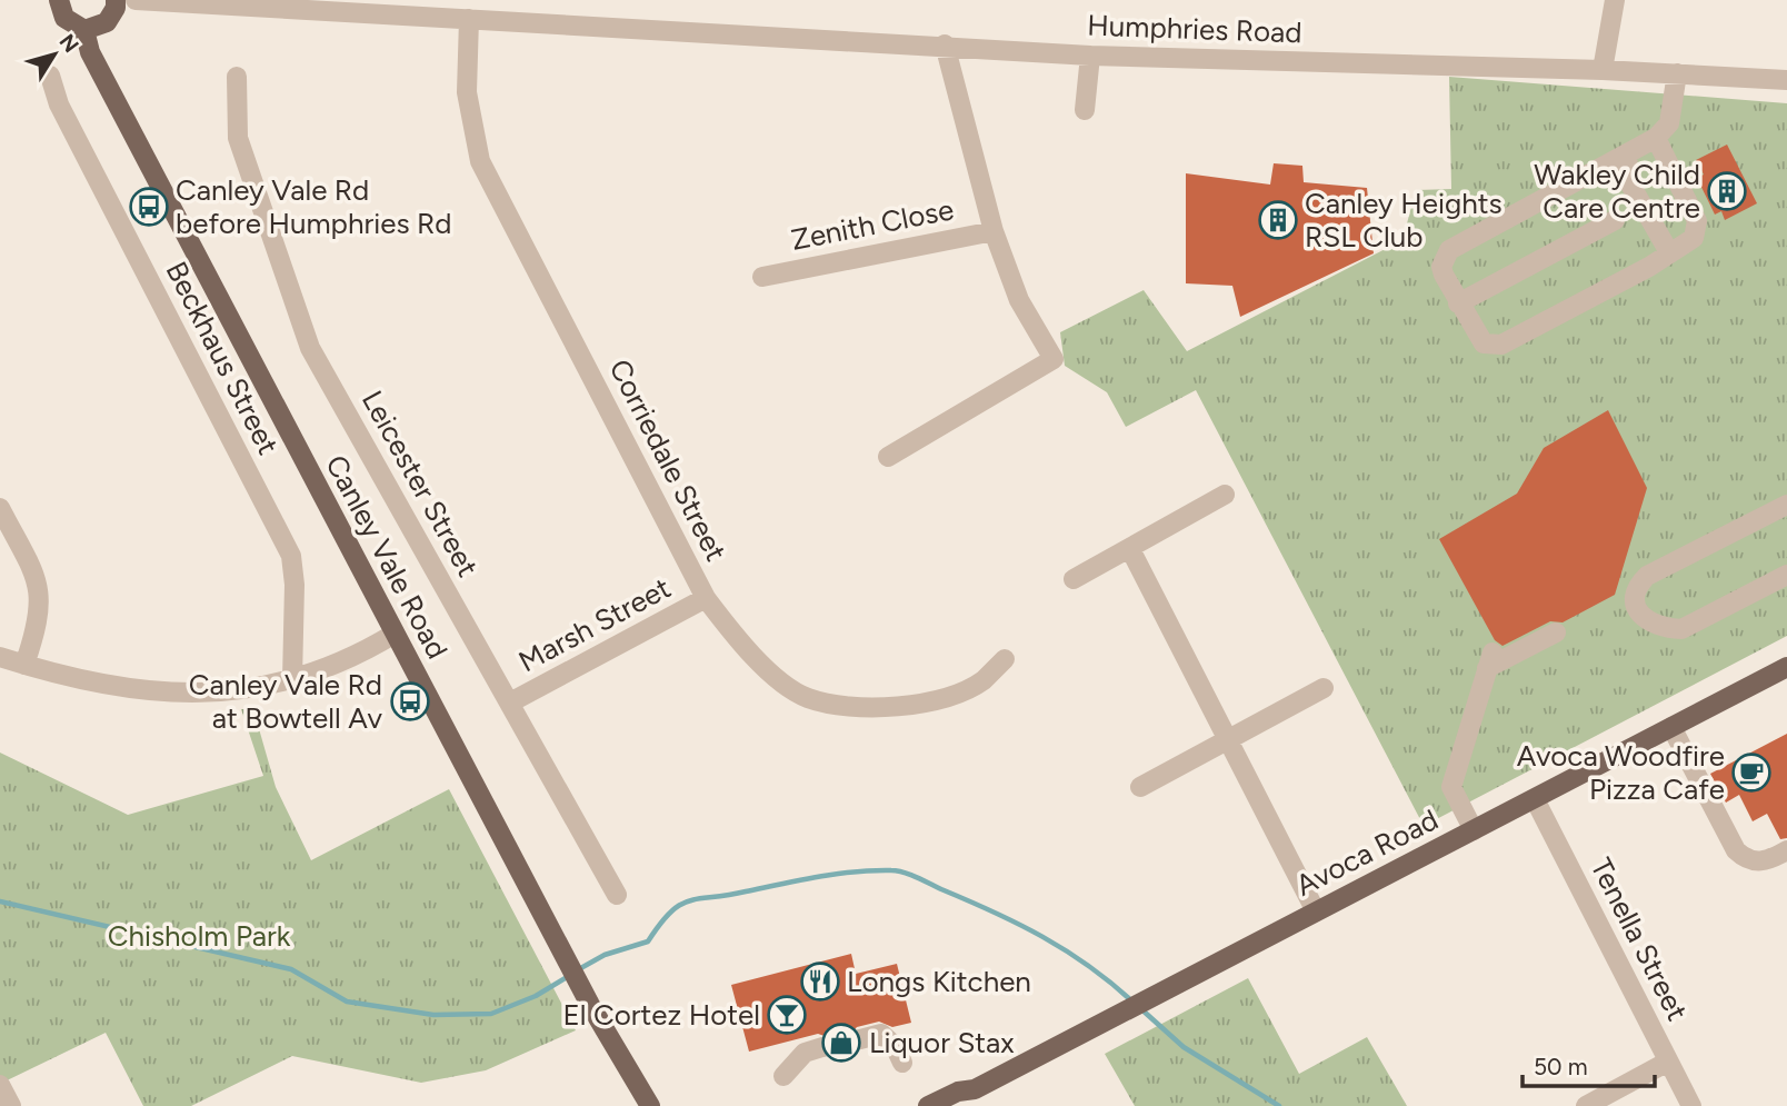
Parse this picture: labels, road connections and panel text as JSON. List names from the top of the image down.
{
  "streets": {
    "main road": ["Canley Vale Road", "Avoca Road"],
    "street": [
      "Humphries Road",
      "Zenith Close",
      "Beckhaus Street",
      "Corriedale Street",
      "Leicester Street",
      "Marsh Street",
      "Tenella Street"
    ]
  },
  "crossings": [
    ["Humphries Road", "Corriedale Street"],
    ["Corriedale Street", "Marsh Street"],
    ["Leicester Street", "Marsh Street"],
    ["Avoca Road", "Tenella Street"]
  ],
  "parks": ["Chisholm Park"],
  "places": {
    "building": ["Wakley Child Care Centre", "Canley Heights RSL Club"],
    "bus stop": ["Canley Vale Rd before Humphries Rd", "Canley Vale Rd at Bowtell Av"],
    "cafe": ["Avoca Woodfire Pizza Cafe"],
    "restaurant": ["Longs Kitchen"],
    "bar": ["El Cortez Hotel"],
    "shop": ["Liquor Stax"]
  },
  "scale_bar": "50 m",
  "north": "top right"
}
